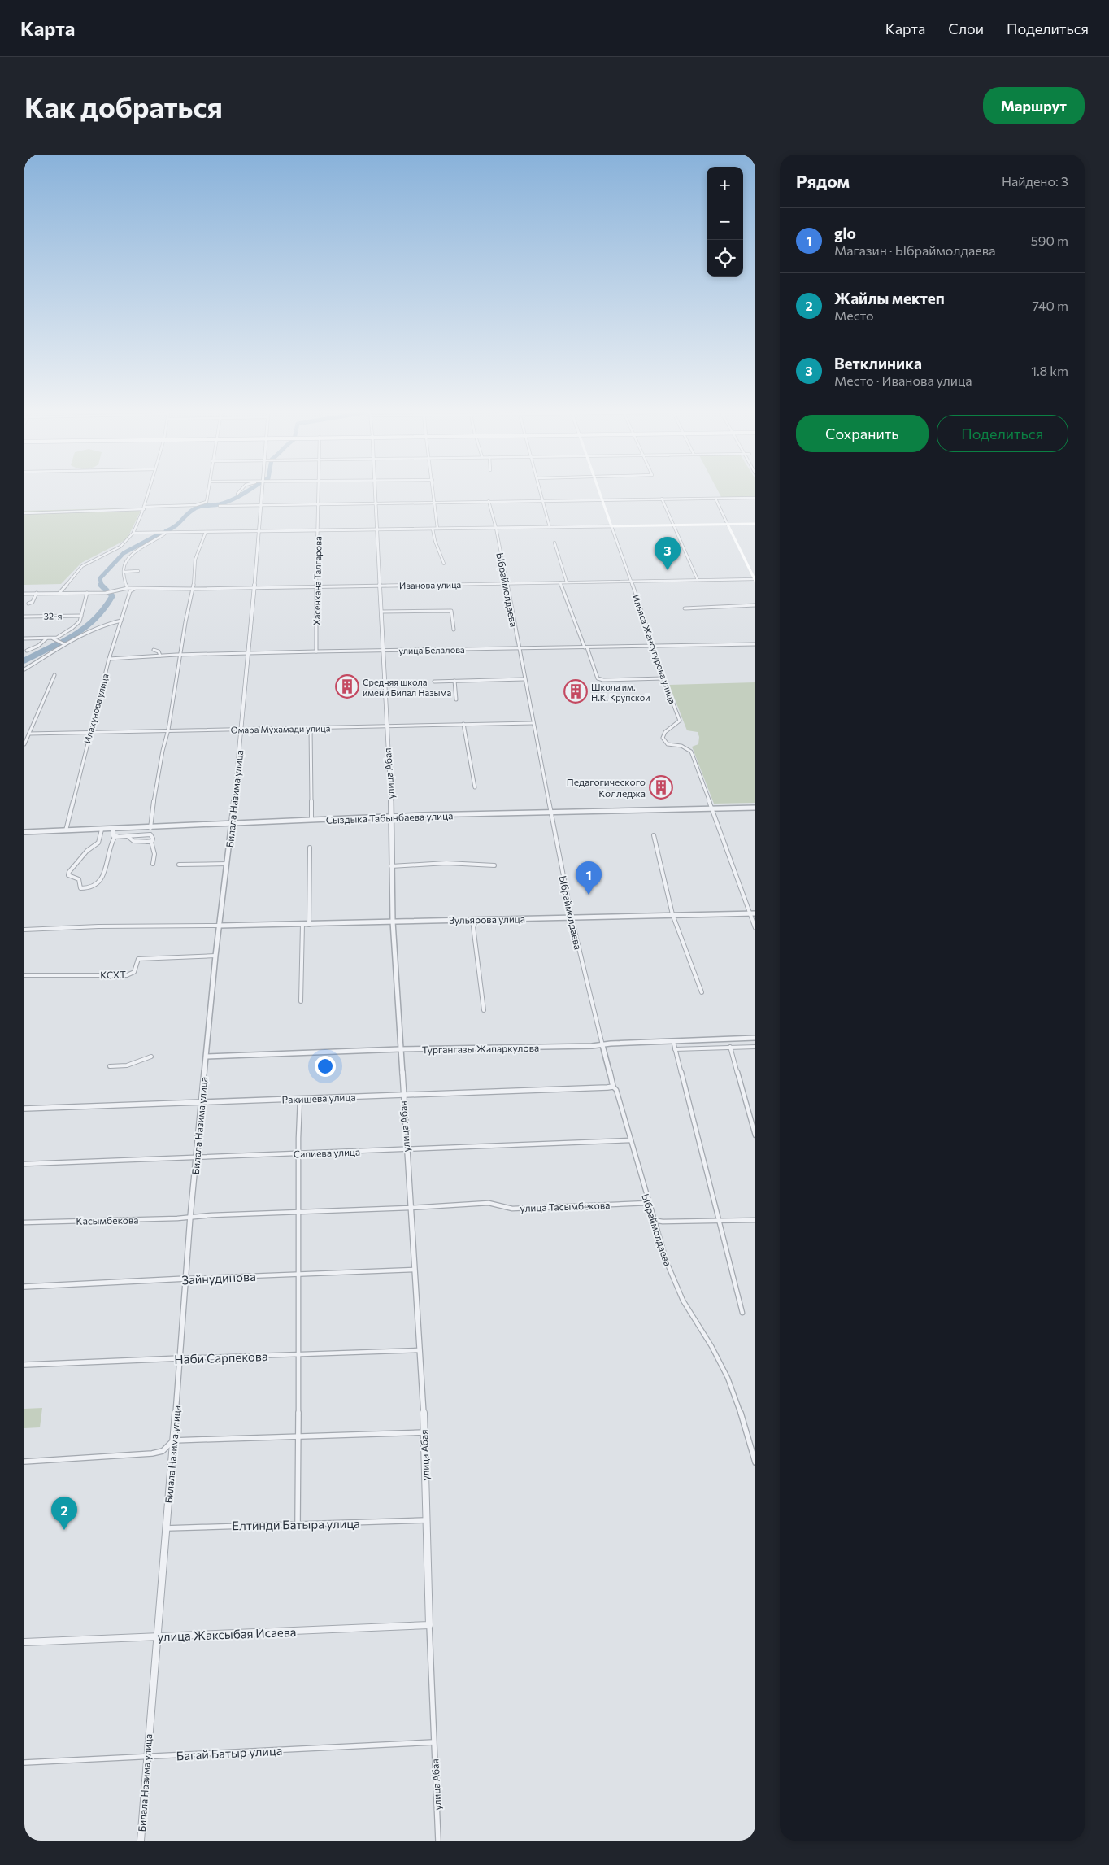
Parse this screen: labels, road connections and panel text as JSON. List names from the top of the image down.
{
  "streets": {
    "main road": ["Ильяса Жансугурова улица"],
    "street": [
      "Хасенхана Талгарова",
      "Иванова улица",
      "Ыбраймолдаева",
      "32-я",
      "улица Белалова",
      "Илахунова улица",
      "Омара Мухамади улица",
      "улица Абая",
      "Билала Назима улица",
      "Сыздыка Табынбаева улица",
      "Зульярова улица",
      "КСХТ",
      "Тургангазы Жапаркулова",
      "Ракишева улица",
      "Сапиева улица",
      "улица Тасымбекова",
      "Касымбекова",
      "Зайнудинова",
      "Наби Сарпекова",
      "Елтинди Батыра улица",
      "улица Жаксыбая Исаева",
      "Багай Батыр улица"
    ]
  },
  "crossings": [
    ["Хасенхана Талгарова", "Иванова улица"],
    ["Хасенхана Талгарова", "улица Белалова"],
    ["Иванова улица", "Ыбраймолдаева"],
    ["Иванова улица", "Ильяса Жансугурова улица"],
    ["Иванова улица", "Илахунова улица"],
    ["Иванова улица", "улица Абая"],
    ["Иванова улица", "Билала Назима улица"],
    ["Ыбраймолдаева", "улица Белалова"],
    ["Ыбраймолдаева", "Омара Мухамади улица"],
    ["Ыбраймолдаева", "Сыздыка Табынбаева улица"],
    ["Ыбраймолдаева", "Зульярова улица"],
    ["Ыбраймолдаева", "Тургангазы Жапаркулова"],
    ["Ыбраймолдаева", "Ракишева улица"],
    ["Ыбраймолдаева", "Сапиева улица"],
    ["Ыбраймолдаева", "улица Тасымбекова"],
    ["Ильяса Жансугурова улица", "улица Белалова"],
    ["Ильяса Жансугурова улица", "Сыздыка Табынбаева улица"],
    ["Ильяса Жансугурова улица", "Зульярова улица"],
    ["улица Белалова", "Илахунова улица"],
    ["улица Белалова", "улица Абая"],
    ["улица Белалова", "Билала Назима улица"],
    ["Илахунова улица", "Омара Мухамади улица"],
    ["Илахунова улица", "Сыздыка Табынбаева улица"],
    ["Омара Мухамади улица", "улица Абая"],
    ["Омара Мухамади улица", "Билала Назима улица"],
    ["улица Абая", "Сыздыка Табынбаева улица"],
    ["улица Абая", "Зульярова улица"],
    ["улица Абая", "Тургангазы Жапаркулова"],
    ["улица Абая", "Ракишева улица"],
    ["улица Абая", "Сапиева улица"],
    ["улица Абая", "улица Тасымбекова"],
    ["улица Абая", "Зайнудинова"],
    ["улица Абая", "Наби Сарпекова"],
    ["улица Абая", "Елтинди Батыра улица"],
    ["улица Абая", "улица Жаксыбая Исаева"],
    ["улица Абая", "Багай Батыр улица"],
    ["Билала Назима улица", "Сыздыка Табынбаева улица"],
    ["Билала Назима улица", "Зульярова улица"],
    ["Билала Назима улица", "КСХТ"],
    ["Билала Назима улица", "Тургангазы Жапаркулова"],
    ["Билала Назима улица", "Ракишева улица"],
    ["Билала Назима улица", "Сапиева улица"],
    ["Билала Назима улица", "Касымбекова"],
    ["Билала Назима улица", "Зайнудинова"],
    ["Билала Назима улица", "Наби Сарпекова"],
    ["Билала Назима улица", "Елтинди Батыра улица"],
    ["Билала Назима улица", "улица Жаксыбая Исаева"],
    ["Билала Назима улица", "Багай Батыр улица"],
    ["улица Тасымбекова", "Касымбекова"]
  ],
  "places": {
    "building": ["Средняя школа имени Билал Назыма", "Школа им. Н.К. Крупской", "Педагогического Колледжа"]
  },
  "page": {
    "header": "Карта",
    "nav": ["Карта", "Слои", "Поделиться"],
    "buttons": [
      "Маршрут",
      ["Сохранить", "Поделиться"]
    ],
    "title": "Как добраться",
    "heading": ["Рядом", "Найдено: 3"],
    "map_buttons": ["+", "−"],
    "list": [
      {
        "mark": "1",
        "name": "glo",
        "note": "Магазин · Ыбраймолдаева",
        "value": "590 m"
      },
      {
        "mark": "2",
        "name": "Жайлы мектеп",
        "note": "Место",
        "value": "740 m"
      },
      {
        "mark": "3",
        "name": "Ветклиника",
        "note": "Место · Иванова улица",
        "value": "1.8 km"
      }
    ],
    "pins": ["3", "1", "2"]
  }
}
